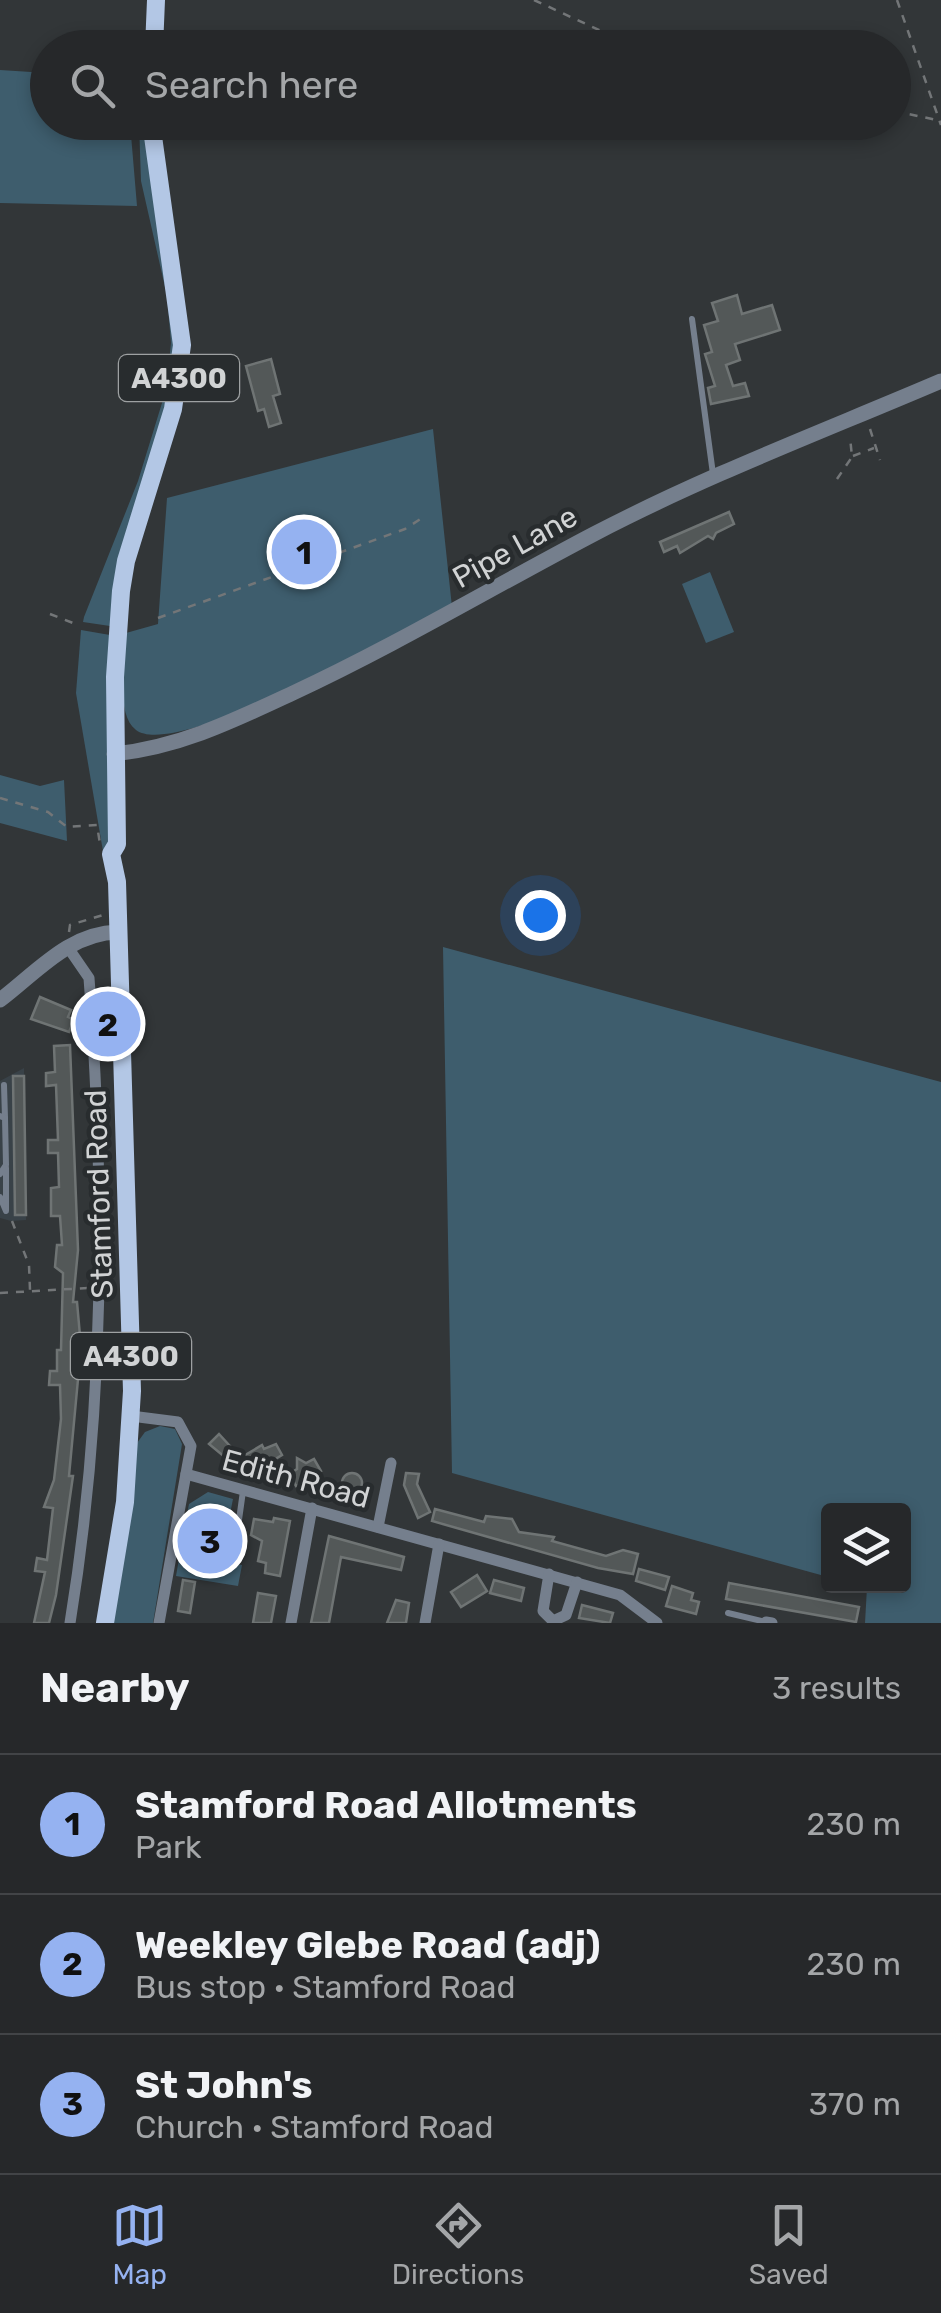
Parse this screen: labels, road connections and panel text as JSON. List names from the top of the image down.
{
  "streets": {
    "main road": ["A4300", "Stamford Road"],
    "street": ["Pipe Lane", "Edith Road"]
  },
  "crossings": [
    ["Pipe Lane", "Stamford Road"],
    ["Stamford Road", "Edith Road"]
  ],
  "page": {
    "search": "Search here",
    "pins": ["1", "2", "3"],
    "heading": ["Nearby", "3 results"],
    "list": [
      {
        "mark": "1",
        "name": "Stamford Road Allotments",
        "note": "Park",
        "value": "230 m"
      },
      {
        "mark": "2",
        "name": "Weekley Glebe Road (adj)",
        "note": "Bus stop · Stamford Road",
        "value": "230 m"
      },
      {
        "mark": "3",
        "name": "St John's",
        "note": "Church · Stamford Road",
        "value": "370 m"
      }
    ],
    "nav": ["Map", "Directions", "Saved"]
  }
}
